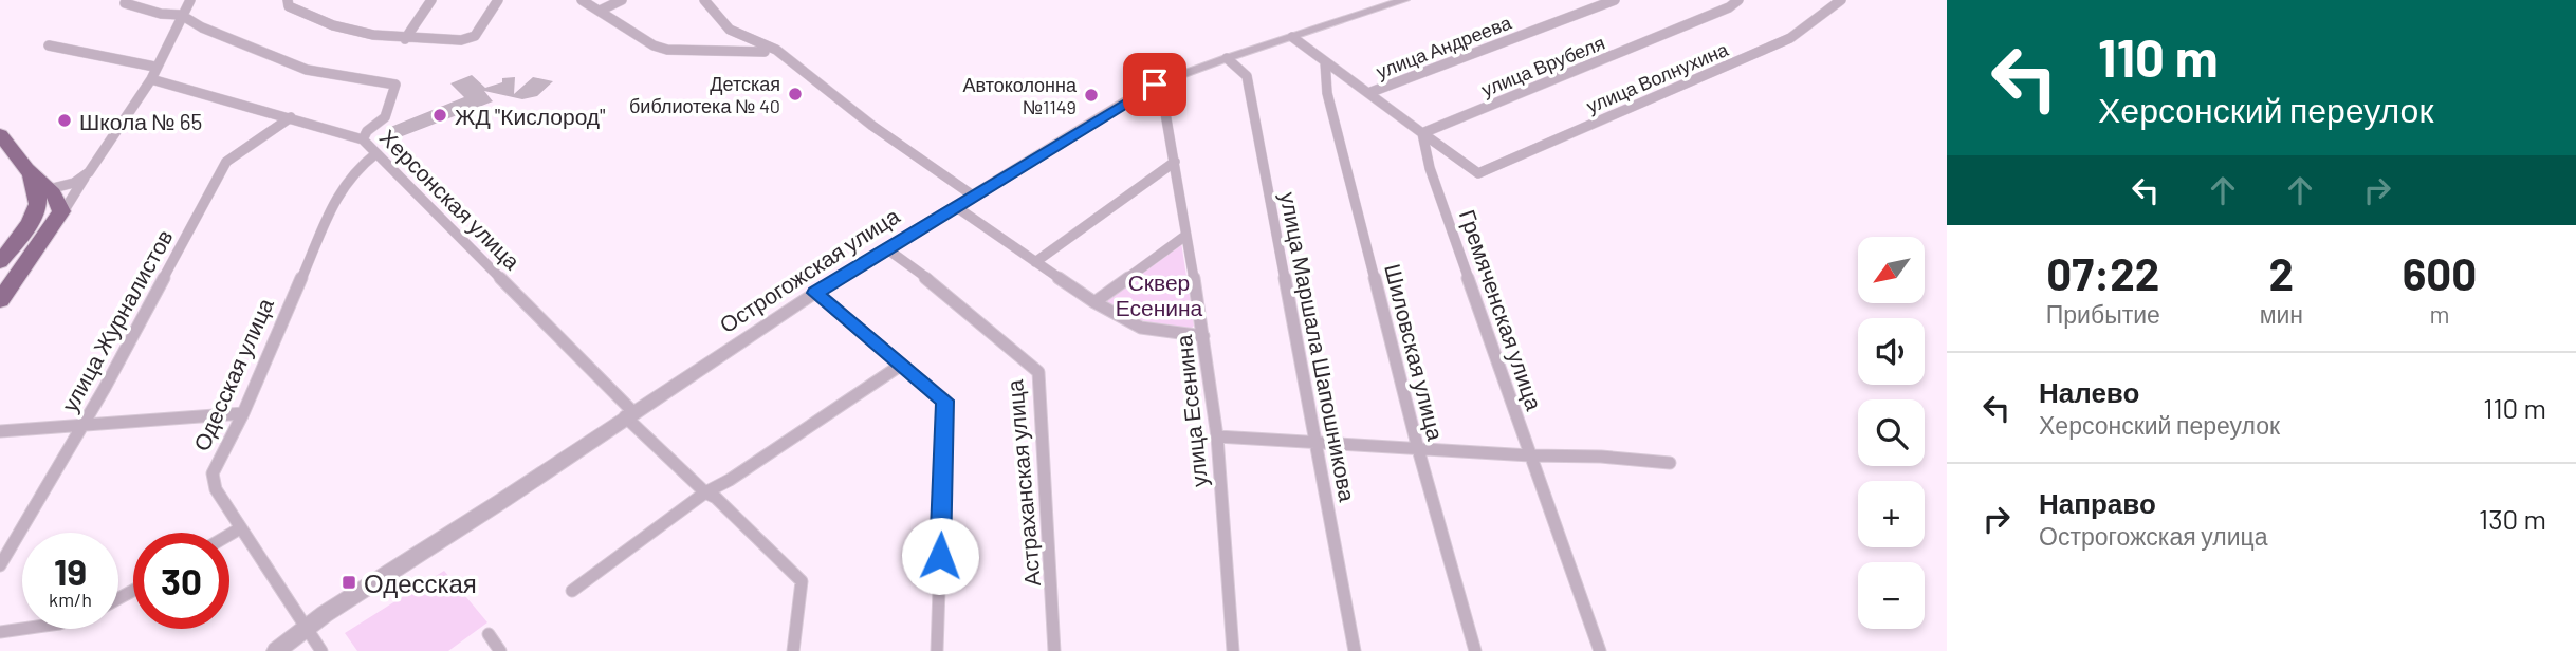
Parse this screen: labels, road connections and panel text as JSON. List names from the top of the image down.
{
  "streets": {
    "street": [
      "улица Андреева",
      "улица Врубеля",
      "улица Волнухина",
      "Херсонская улица",
      "Острогожская улица",
      "Гремяченская улица",
      "улица Журналистов",
      "улица Маршала Шапошникова",
      "Шиловская улица",
      "Одесская улица",
      "улица Есенина",
      "Астраханская улица"
    ]
  },
  "crossings": [
    ["улица Врубеля", "улица Волнухина"],
    ["улица Врубеля", "Гремяченская улица"],
    ["улица Волнухина", "Гремяченская улица"],
    ["Херсонская улица", "Острогожская улица"],
    ["Херсонская улица", "улица Журналистов"],
    ["Херсонская улица", "Одесская улица"],
    ["Острогожская улица", "улица Маршала Шапошникова"],
    ["Острогожская улица", "Одесская улица"],
    ["Острогожская улица", "улица Есенина"],
    ["Острогожская улица", "Астраханская улица"]
  ],
  "parks": ["Сквер Есенина"],
  "places": {
    "other": [
      "Детская библиотека № 40",
      "Автоколонна №1149",
      "ЖД \"Кислород\"",
      "Школа № 65"
    ],
    "transit": ["Одесская"]
  },
  "north": "bottom left",
  "page": {
    "turn": ["110 m", "Херсонский переулок"],
    "eta": [
      "07:22",
      "Прибытие",
      "2",
      "мин",
      "600",
      "m"
    ],
    "map_buttons": ["+", "−"],
    "list": [
      {
        "name": "Налево",
        "note": "Херсонский переулок",
        "value": "110 m"
      },
      {
        "name": "Направо",
        "note": "Острогожская улица",
        "value": "130 m"
      }
    ],
    "speed": "19 km/h",
    "limit": "30"
  }
}
